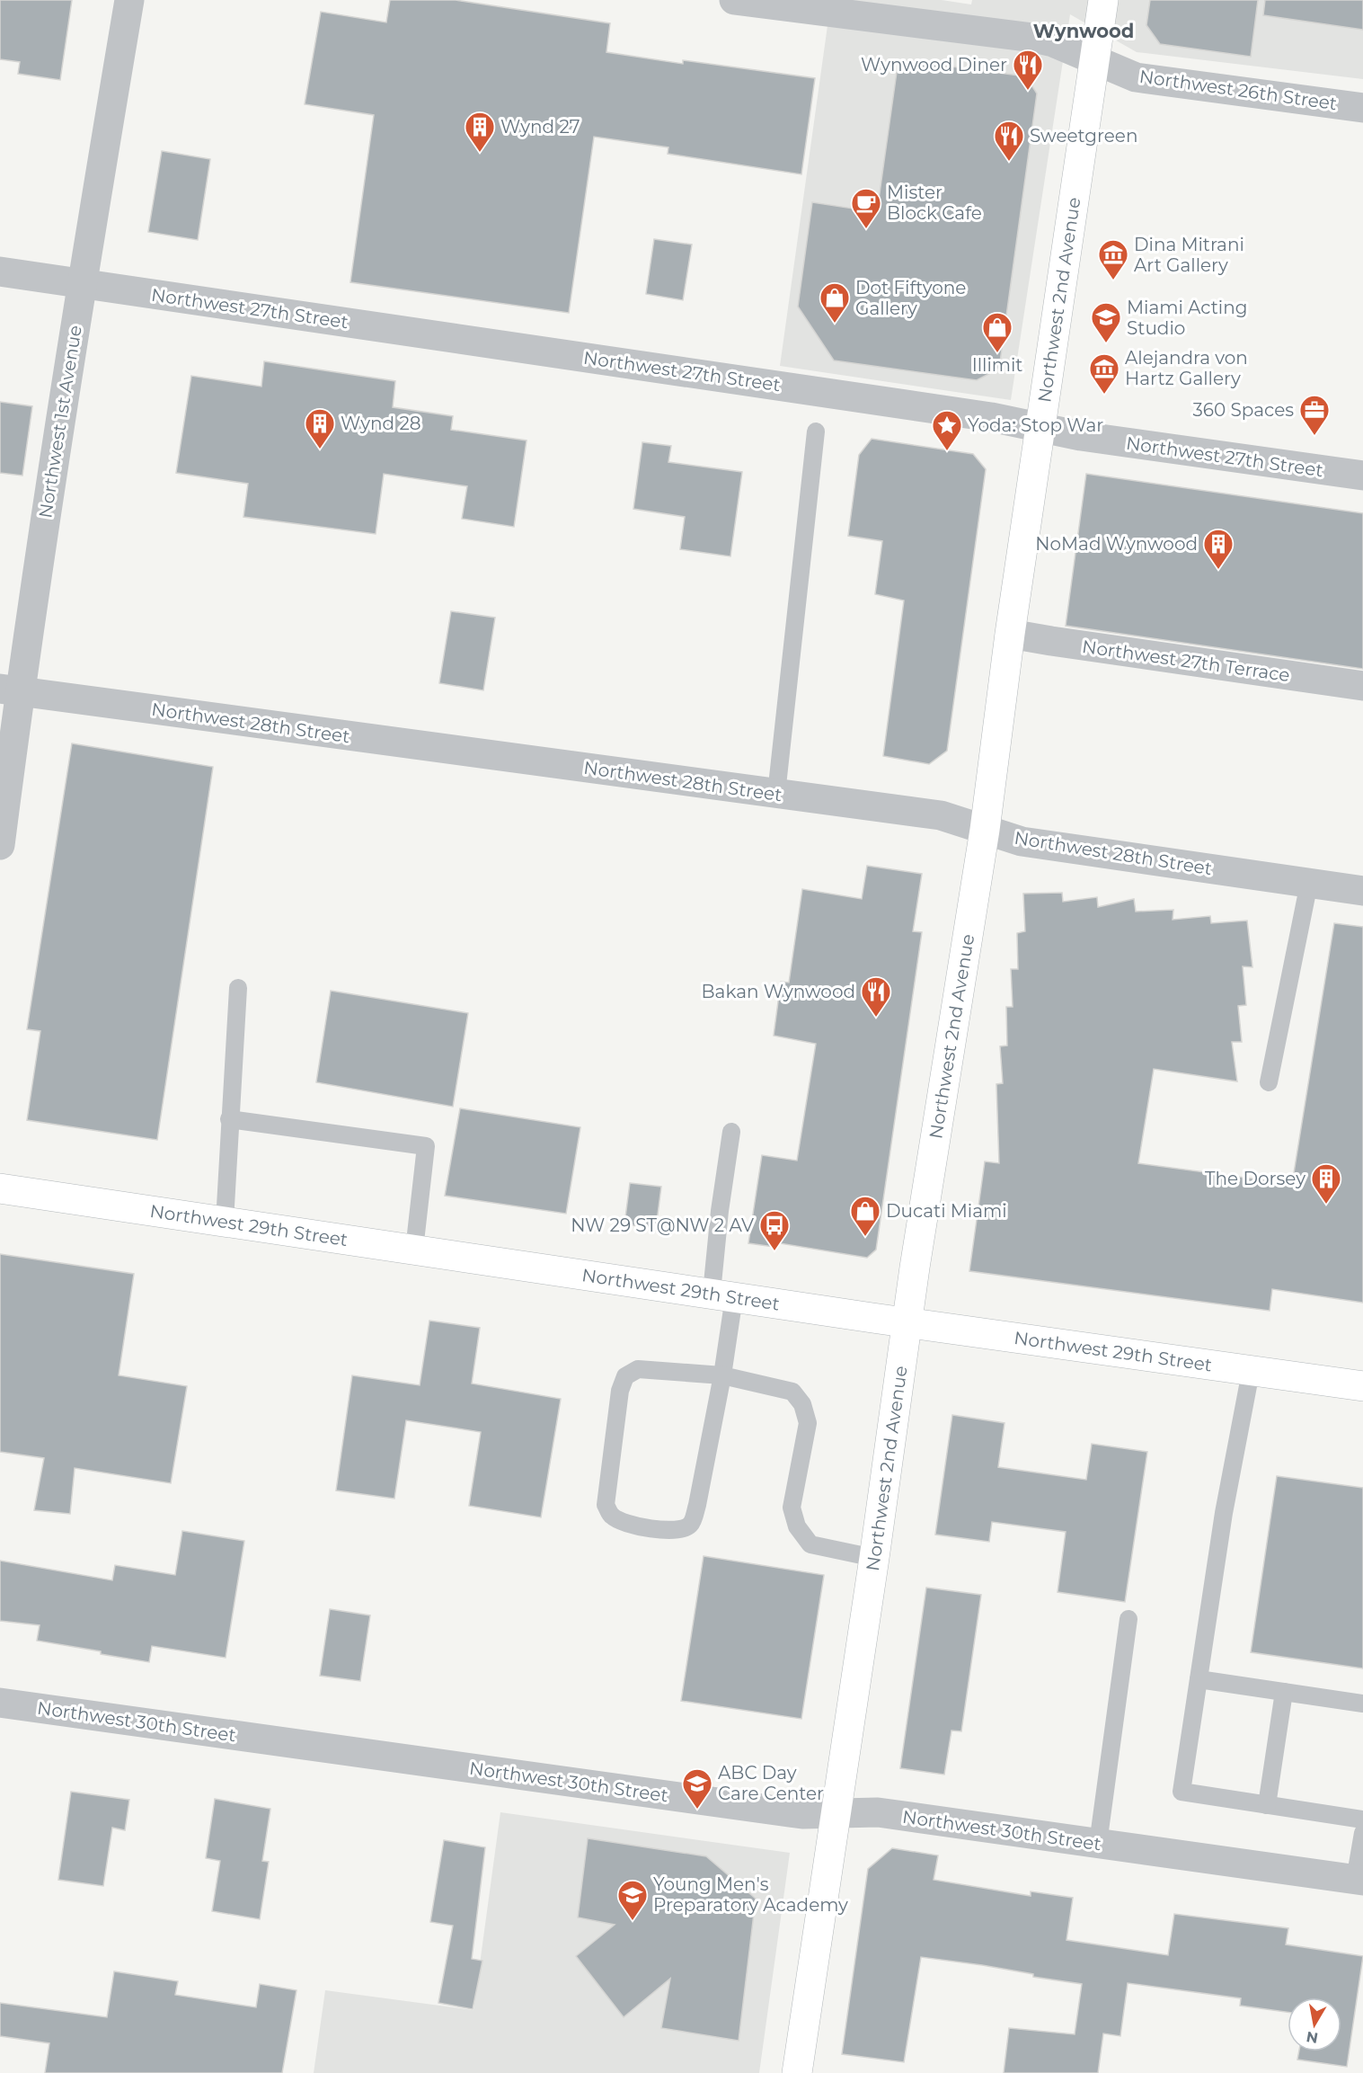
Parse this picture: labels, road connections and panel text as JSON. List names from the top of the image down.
{
  "streets": {
    "street": [
      "Northwest 26th Street",
      "Northwest 2nd Avenue",
      "Northwest 27th Street",
      "Northwest 1st Avenue",
      "Northwest 27th Terrace",
      "Northwest 28th Street",
      "Northwest 29th Street",
      "Northwest 30th Street"
    ]
  },
  "crossings": [
    ["Northwest 26th Street", "Northwest 2nd Avenue"],
    ["Northwest 2nd Avenue", "Northwest 27th Street"],
    ["Northwest 2nd Avenue", "Northwest 27th Terrace"],
    ["Northwest 2nd Avenue", "Northwest 28th Street"],
    ["Northwest 2nd Avenue", "Northwest 29th Street"],
    ["Northwest 2nd Avenue", "Northwest 30th Street"],
    ["Northwest 27th Street", "Northwest 1st Avenue"],
    ["Northwest 1st Avenue", "Northwest 28th Street"]
  ],
  "districts": ["Wynwood"],
  "places": {
    "restaurant": ["Wynwood Diner", "Sweetgreen", "Bakan Wynwood"],
    "building": [
      "Wynd 27",
      "Wynd 28",
      "NoMad Wynwood",
      "The Dorsey"
    ],
    "cafe": ["Mister Block Cafe"],
    "museum": ["Dina Mitrani Art Gallery", "Alejandra von Hartz Gallery"],
    "shop": ["Dot Fiftyone Gallery", "Illimit", "Ducati Miami"],
    "school or university": ["Miami Acting Studio", "ABC Day Care Center", "Young Men's Preparatory Academy"],
    "office": ["360 Spaces"],
    "place": ["Yoda: Stop War"],
    "bus stop": ["NW 29 ST@NW 2 AV"]
  },
  "north": "bottom"
}
